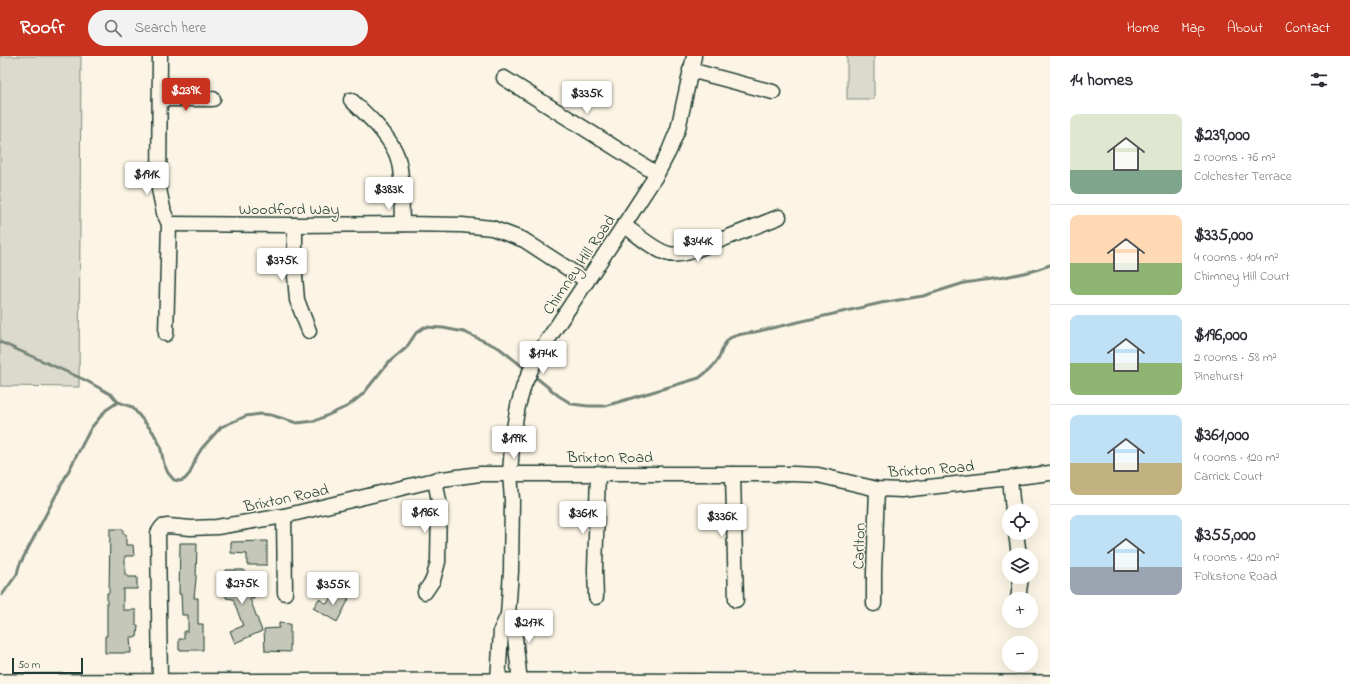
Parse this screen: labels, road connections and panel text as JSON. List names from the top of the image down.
{
  "streets": {
    "street": [
      "Woodford Way",
      "Chimney Hill Road",
      "Brixton Road",
      "Carlton"
    ]
  },
  "crossings": [
    ["Woodford Way", "Chimney Hill Road"],
    ["Chimney Hill Road", "Brixton Road"],
    ["Brixton Road", "Carlton"]
  ],
  "scale_bar": "50 m",
  "page": {
    "header": "Roofr",
    "search": "Search here",
    "nav": [
      "Home",
      "Map",
      "About",
      "Contact"
    ],
    "heading": "14 homes",
    "price": [
      "$239K",
      "$335K",
      "$191K",
      "$383K",
      "$344K",
      "$375K",
      "$174K",
      "$199K",
      "$196K",
      "$361K",
      "$336K",
      "$275K",
      "$355K",
      "$217K"
    ],
    "list": [
      {
        "name": "$239,000",
        "note": "2 rooms · 76 m² · Colchester Terrace"
      },
      {
        "name": "$335,000",
        "note": "4 rooms · 104 m² · Chimney Hill Court"
      },
      {
        "name": "$196,000",
        "note": "2 rooms · 58 m² · Pinehurst"
      },
      {
        "name": "$361,000",
        "note": "4 rooms · 120 m² · Carrick Court"
      },
      {
        "name": "$355,000",
        "note": "4 rooms · 120 m² · Folkstone Road"
      }
    ],
    "map_buttons": ["+", "−"],
    "scale": "50 m"
  }
}
